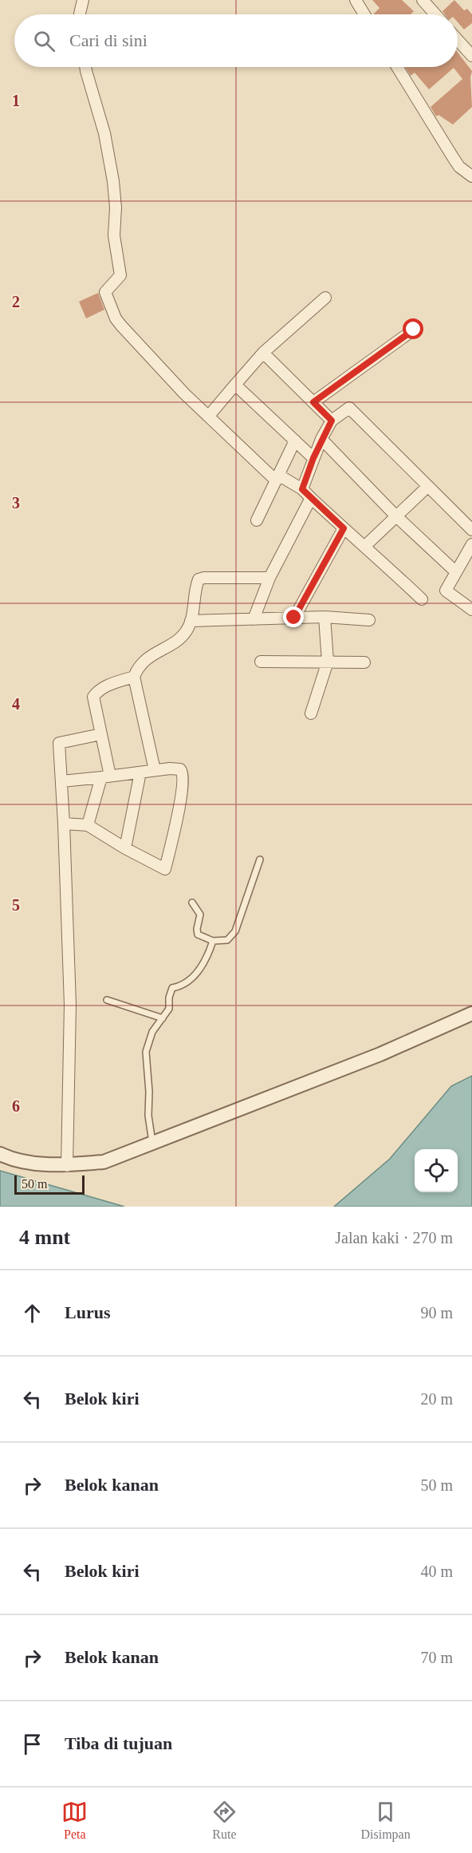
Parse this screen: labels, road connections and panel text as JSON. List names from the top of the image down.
{
  "scale_bar": "50 m",
  "page": {
    "search": "Cari di sini",
    "scale": "50 m",
    "heading": ["4 mnt", "Jalan kaki · 270 m"],
    "list": [
      ["Lurus", "90 m"],
      ["Belok kiri", "20 m"],
      ["Belok kanan", "50 m"],
      ["Belok kiri", "40 m"],
      ["Belok kanan", "70 m"],
      "Tiba di tujuan"
    ],
    "nav": ["Peta", "Rute", "Disimpan"]
  },
  "grid": {
    "rows": [
      "1",
      "2",
      "3",
      "4",
      "5",
      "6"
    ]
  }
}
